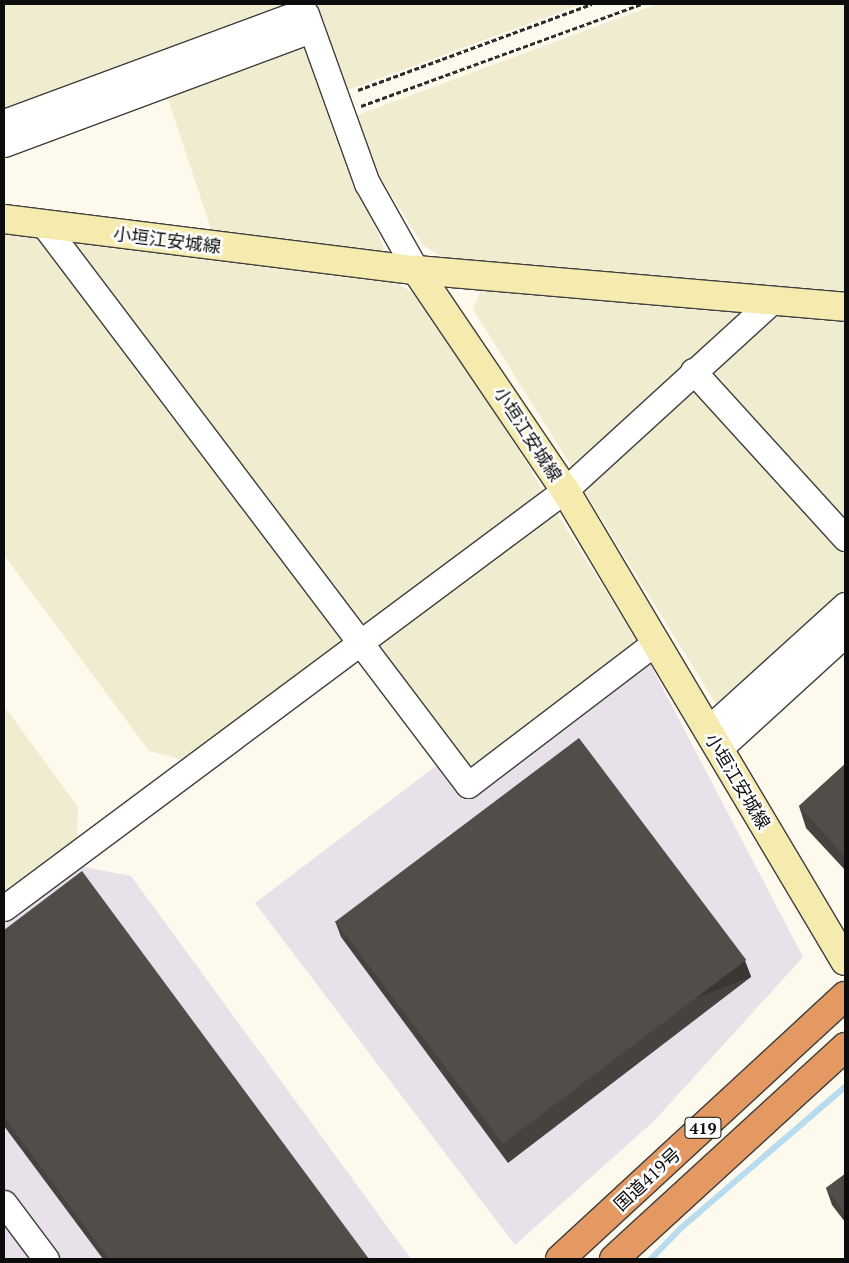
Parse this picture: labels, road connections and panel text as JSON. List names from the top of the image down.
{
  "streets": {
    "highway": ["419", "国道419号"],
    "main road": ["小垣江安城線"]
  }
}
